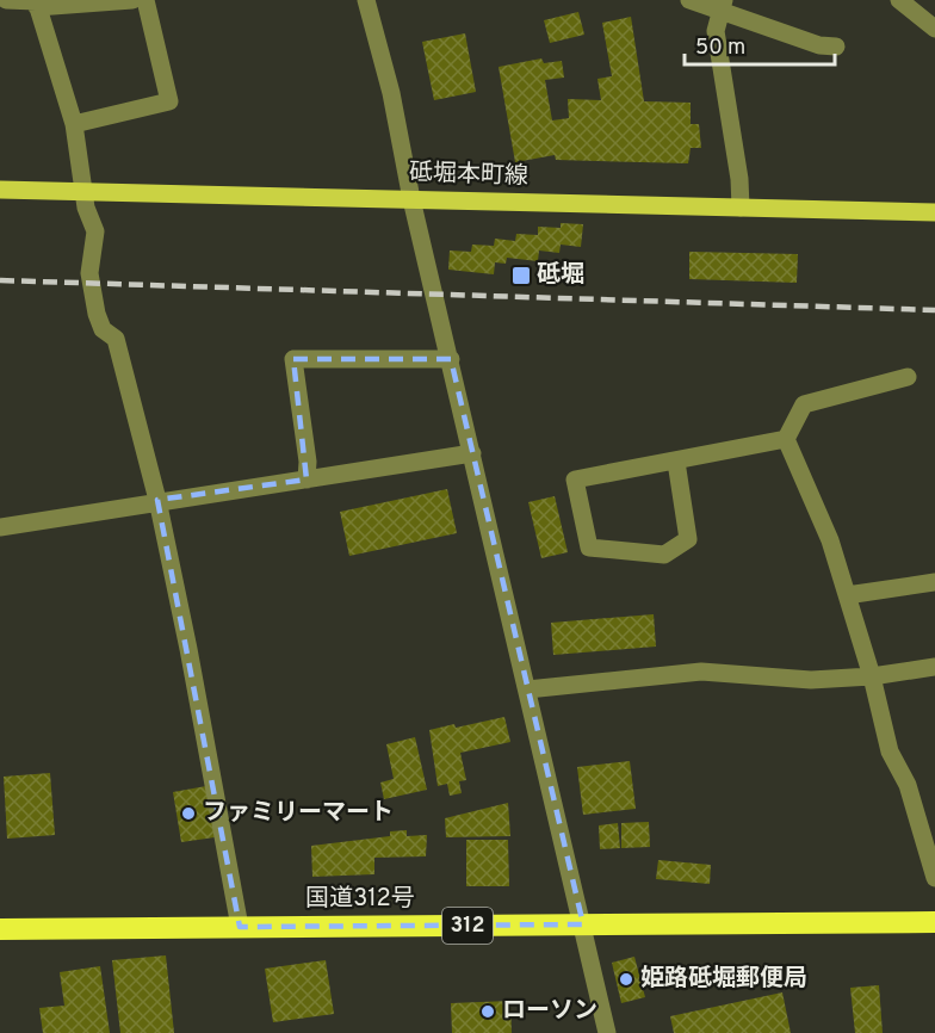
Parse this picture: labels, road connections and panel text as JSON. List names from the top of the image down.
{
  "streets": {
    "highway": ["国道312号", "312"],
    "main road": ["砥堀本町線"]
  },
  "places": {
    "transit": ["砥堀"],
    "other": ["ファミリーマート", "姫路砥堀郵便局", "ローソン"]
  },
  "scale_bar": "50 m"
}
